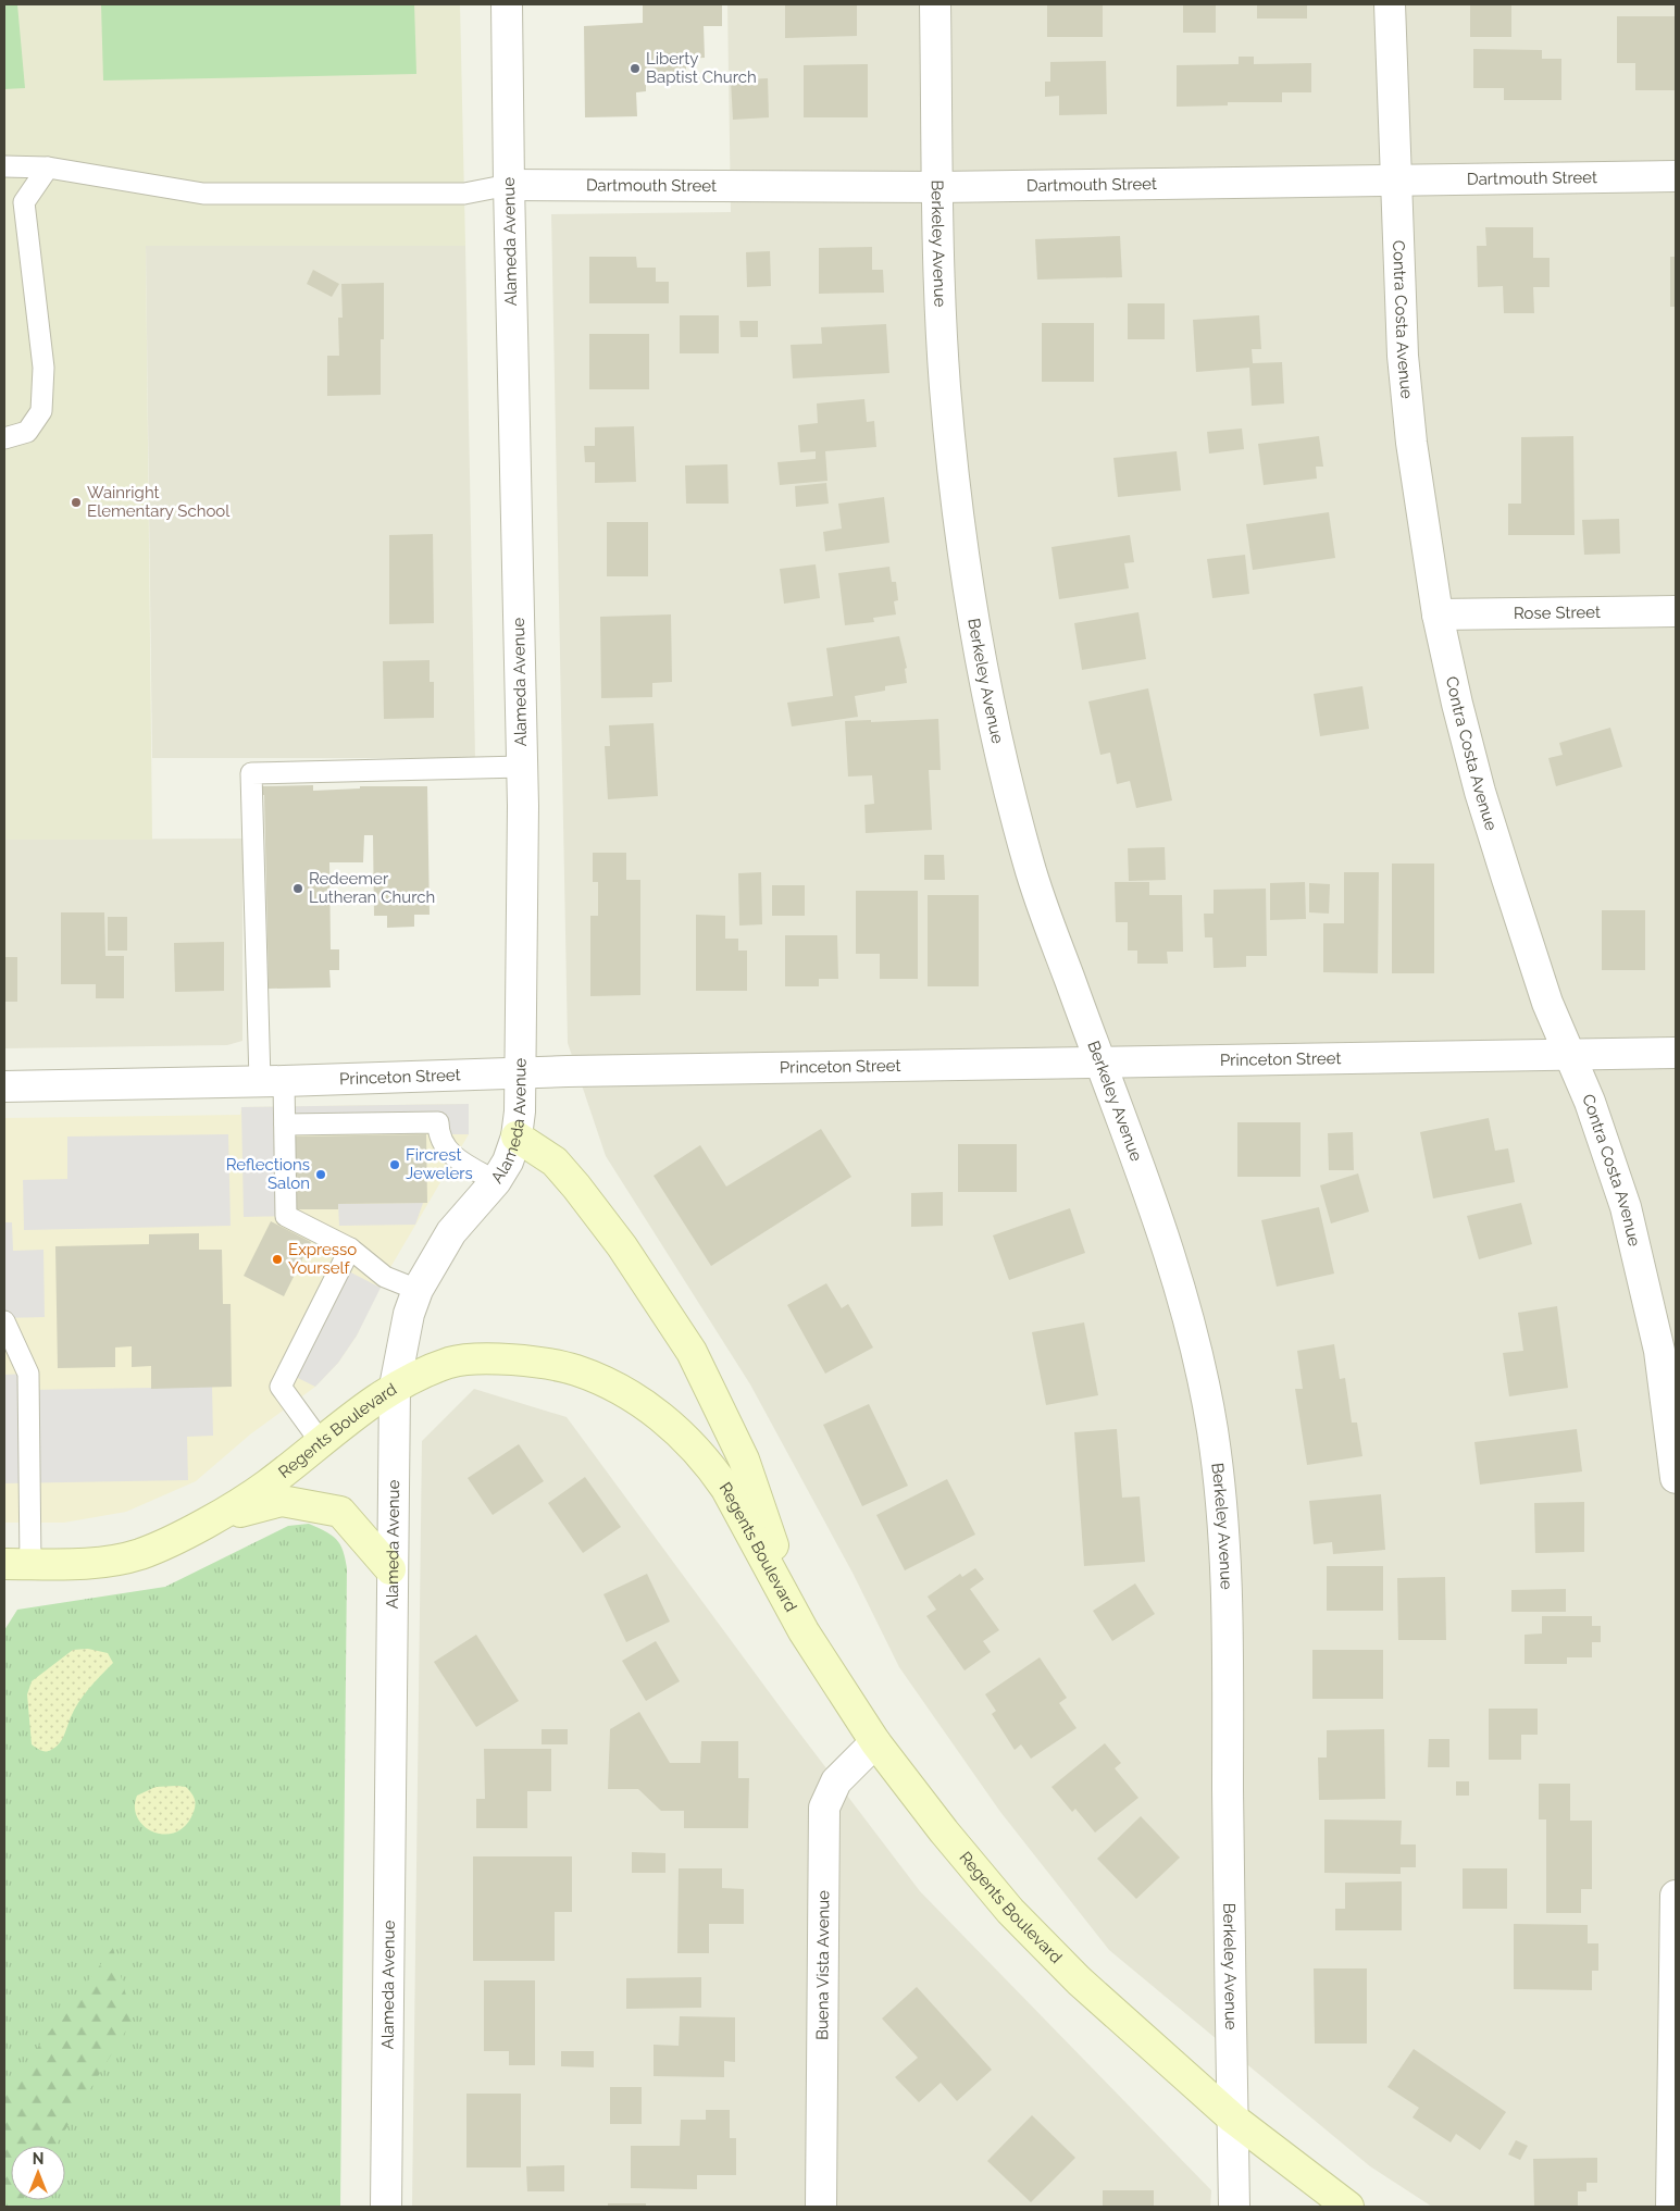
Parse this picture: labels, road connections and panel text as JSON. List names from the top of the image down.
{
  "streets": {
    "main road": ["Regents Boulevard"],
    "street": [
      "Dartmouth Street",
      "Alameda Avenue",
      "Berkeley Avenue",
      "Contra Costa Avenue",
      "Rose Street",
      "Princeton Street",
      "Buena Vista Avenue"
    ]
  },
  "crossings": [
    ["Dartmouth Street", "Alameda Avenue"],
    ["Dartmouth Street", "Berkeley Avenue"],
    ["Dartmouth Street", "Contra Costa Avenue"],
    ["Alameda Avenue", "Princeton Street"],
    ["Alameda Avenue", "Regents Boulevard"],
    ["Berkeley Avenue", "Princeton Street"],
    ["Berkeley Avenue", "Regents Boulevard"],
    ["Contra Costa Avenue", "Rose Street"],
    ["Contra Costa Avenue", "Princeton Street"],
    ["Regents Boulevard", "Buena Vista Avenue"]
  ],
  "places": [
    "Liberty Baptist Church",
    "Wainright Elementary School",
    "Redeemer Lutheran Church",
    "Fircrest Jewelers",
    "Reflections Salon",
    "Expresso Yourself"
  ],
  "north": "top"
}
